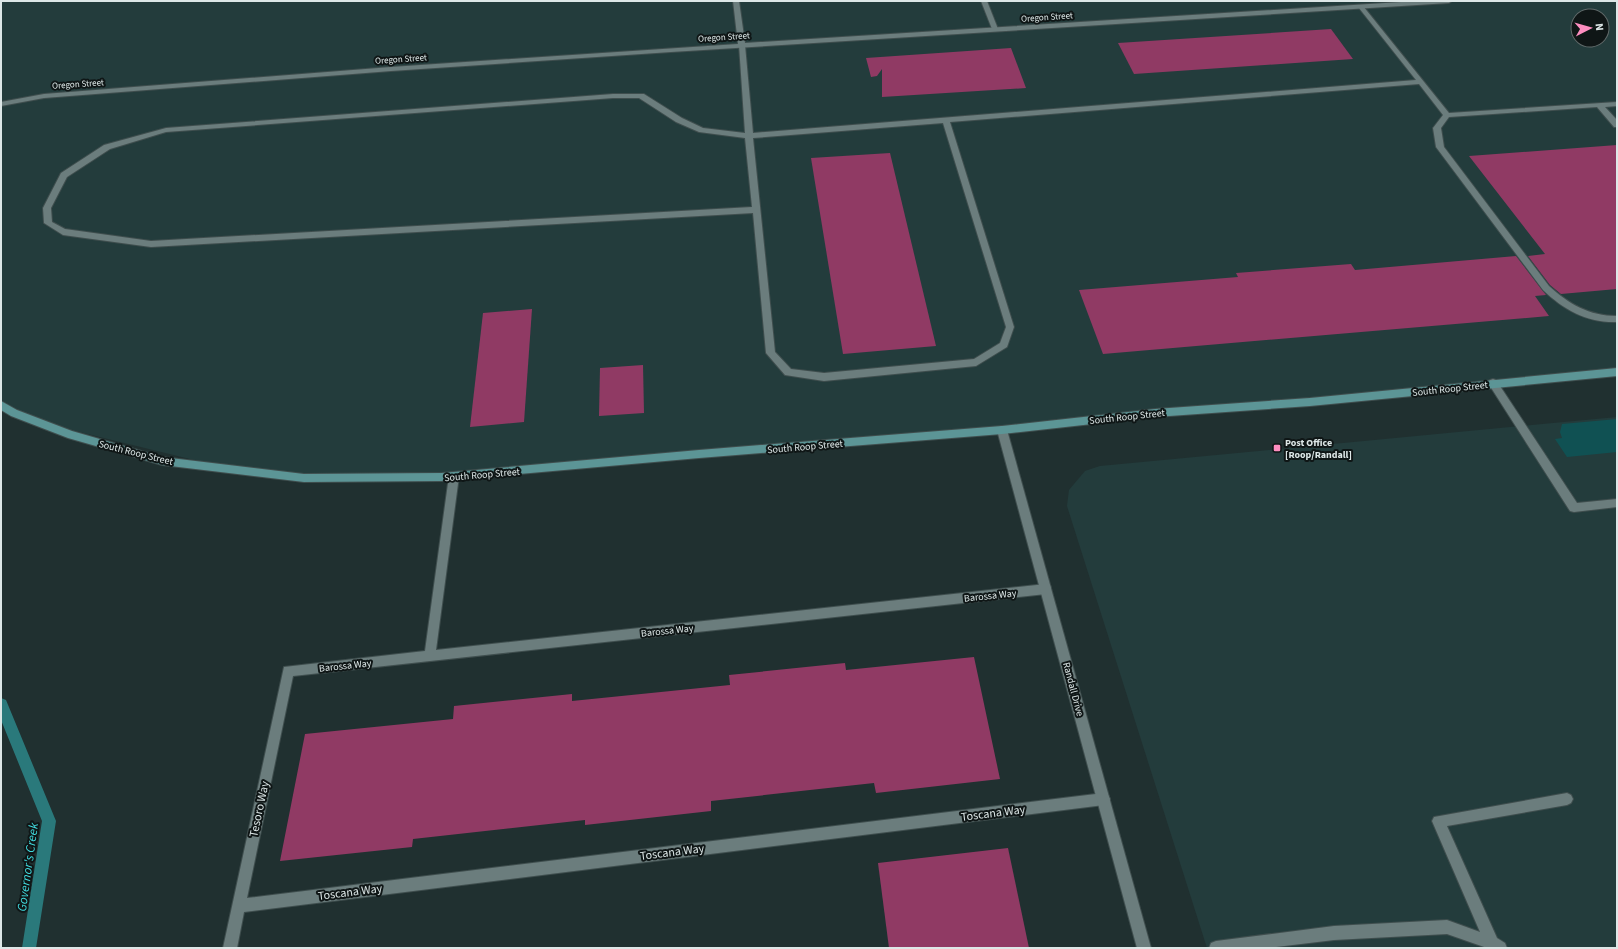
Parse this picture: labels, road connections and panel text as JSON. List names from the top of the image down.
{
  "streets": {
    "street": [
      "Oregon Street",
      "South Roop Street",
      "Barossa Way",
      "Randall Drive",
      "Tesoro Way",
      "Toscana Way"
    ]
  },
  "crossings": [
    ["South Roop Street", "Randall Drive"],
    ["Barossa Way", "Randall Drive"],
    ["Barossa Way", "Tesoro Way"],
    ["Randall Drive", "Toscana Way"],
    ["Tesoro Way", "Toscana Way"]
  ],
  "water": ["Governor's Creek"],
  "places": {
    "transit": ["Post Office [Roop/Randall]"]
  },
  "north": "right"
}
